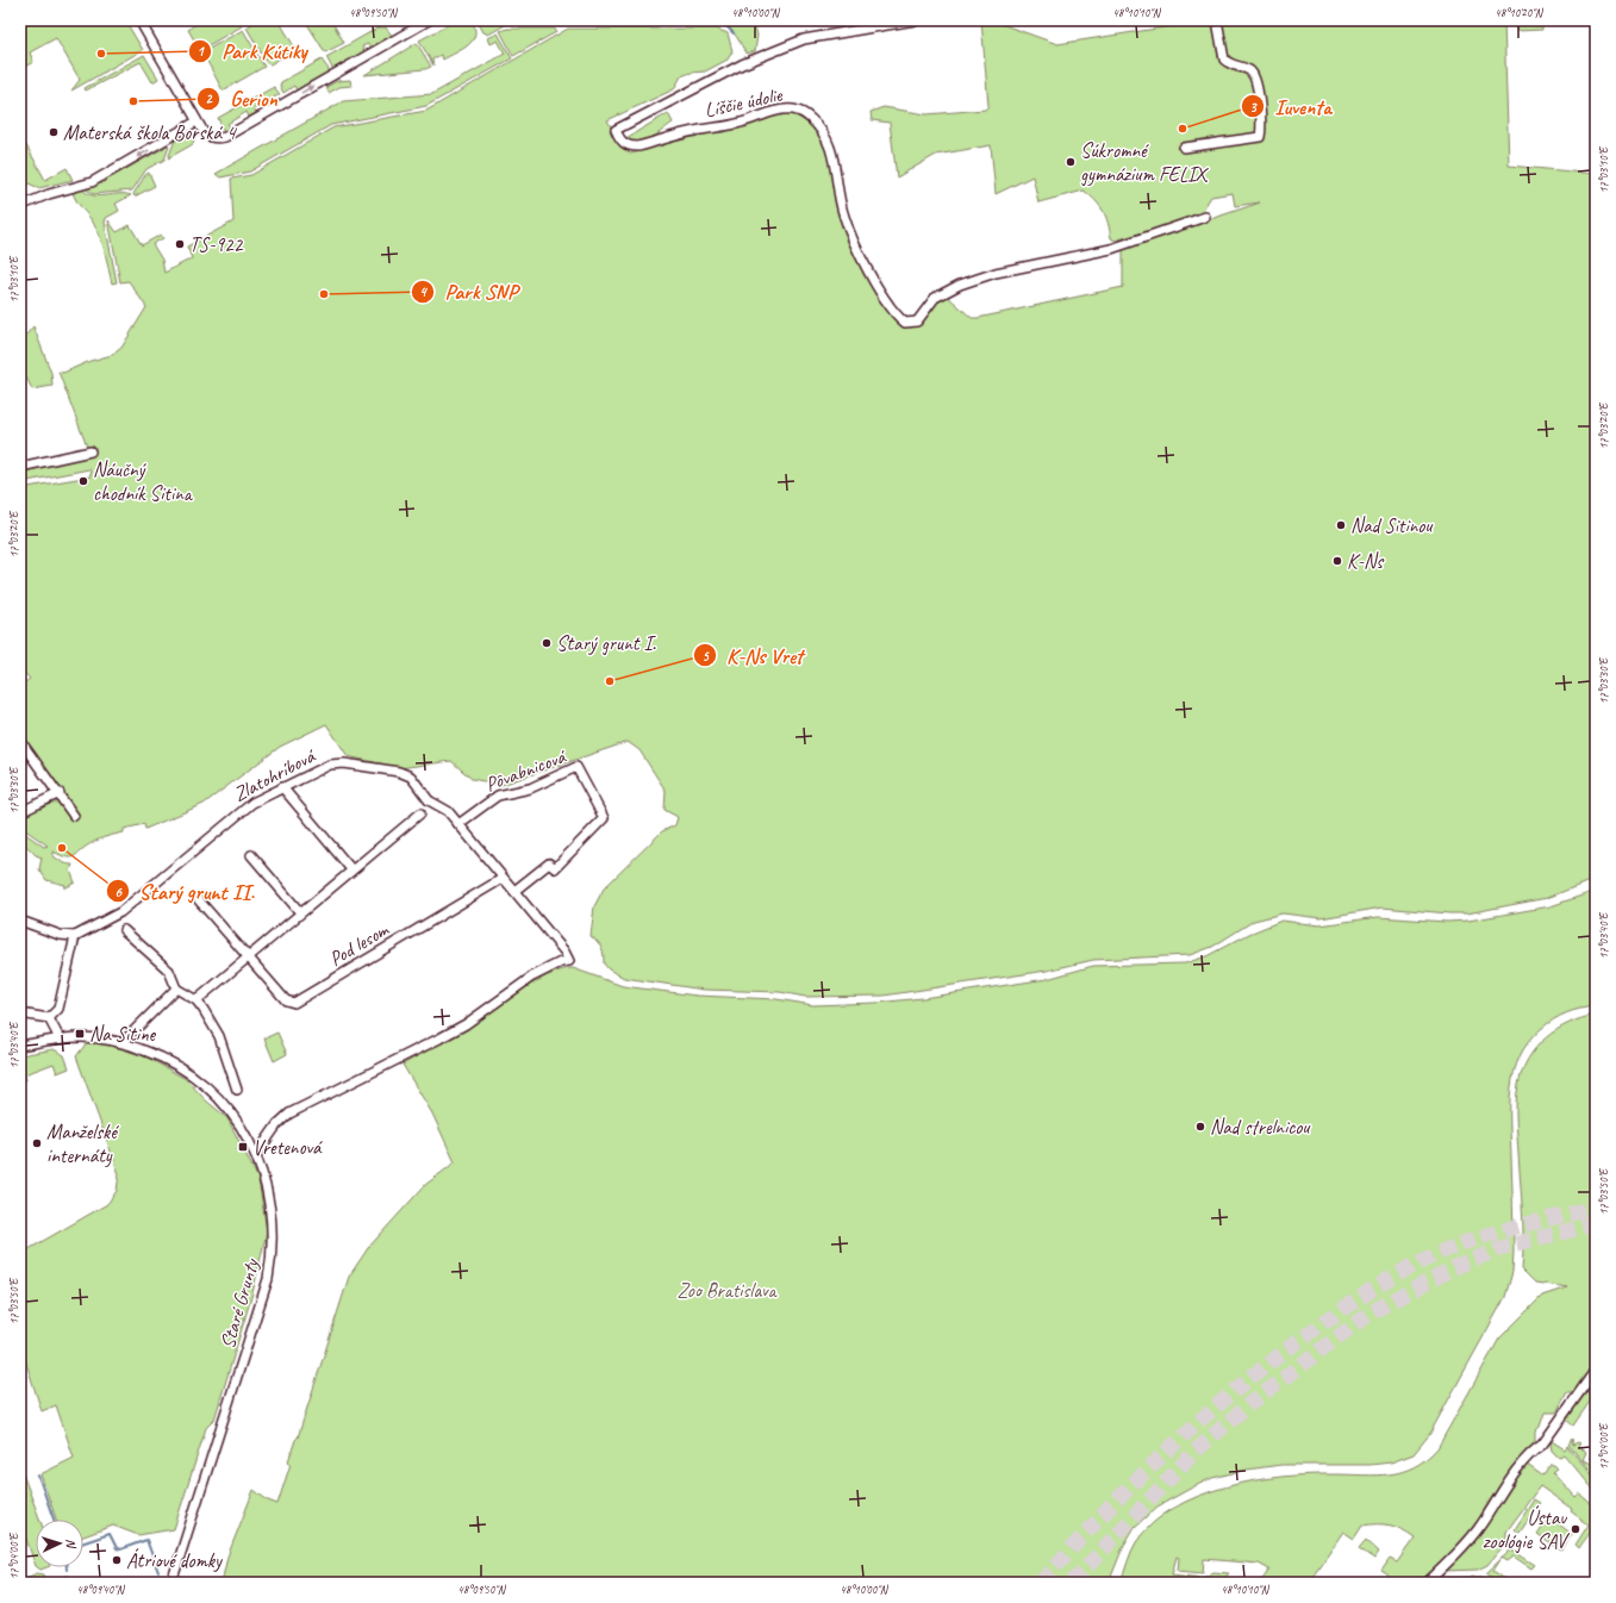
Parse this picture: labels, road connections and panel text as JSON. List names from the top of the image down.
{
  "streets": {
    "street": [
      "Líščie údolie",
      "Pôvabnicová",
      "Zlatohríbová",
      "Pod lesom",
      "Staré Grunty"
    ]
  },
  "crossings": [
    ["Pôvabnicová", "Zlatohríbová"],
    ["Zlatohríbová", "Staré Grunty"]
  ],
  "parks": ["Zoo Bratislava"],
  "places": {
    "other": [
      "Park Kútiky",
      "Gerion",
      "Iuventa",
      "Materská škola Borská 4",
      "Súkromné gymnázium FELIX",
      "TS-922",
      "Park SNP",
      "Náučný chodník Sitina",
      "Nad Sitinou",
      "K-Ns",
      "Starý grunt I.",
      "K-Ns Vret",
      "Starý grunt II.",
      "Nad strelnicou",
      "Manželské internáty",
      "Ústav zoológie SAV",
      "Átriové domky"
    ],
    "transit": ["Na Sitine", "Vretenová"]
  },
  "north": "right",
  "coordinates": [
    "48°09'50\"N",
    "48°10'00\"N",
    "48°10'10\"N",
    "48°10'20\"N",
    "17°03'10\"E",
    "17°03'20\"E",
    "17°03'30\"E",
    "17°03'40\"E",
    "17°03'50\"E",
    "17°04'00\"E",
    "48°09'40\"N"
  ]
}
